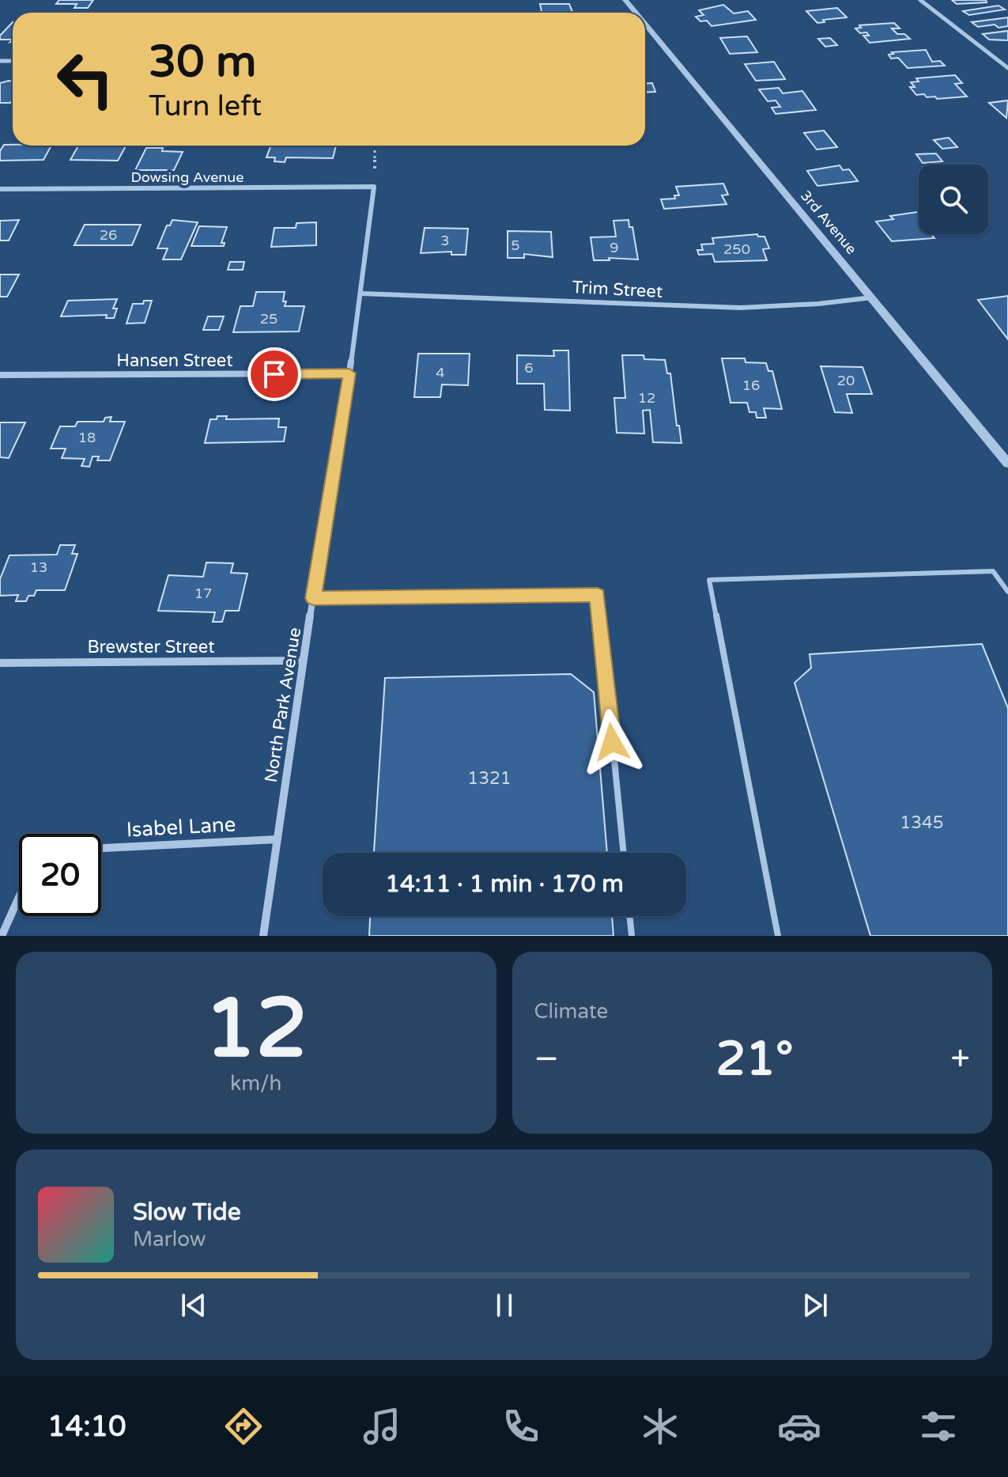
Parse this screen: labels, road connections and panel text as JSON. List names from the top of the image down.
{
  "streets": {
    "street": [
      "Dowsing Avenue",
      "3rd Avenue",
      "Trim Street",
      "Hansen Street",
      "Brewster Street",
      "North Park Avenue",
      "Isabel Lane"
    ]
  },
  "crossings": [
    ["Dowsing Avenue", "North Park Avenue"],
    ["3rd Avenue", "Trim Street"],
    ["Trim Street", "North Park Avenue"],
    ["Hansen Street", "North Park Avenue"],
    ["Brewster Street", "North Park Avenue"],
    ["North Park Avenue", "Isabel Lane"]
  ],
  "house_numbers": [
    "26",
    "3",
    "5",
    "9",
    "250",
    "25",
    "6",
    "4",
    "20",
    "16",
    "12",
    "18",
    "13",
    "17",
    "1321",
    "1345"
  ],
  "page": {
    "turn": ["30 m", "Turn left"],
    "limit": "20",
    "trip": "14:11 · 1 min · 170 m",
    "tile": [
      ["12", "km/h"],
      "Climate"
    ],
    "heat": ["−", "21°", "+"],
    "song": ["Slow Tide", "Marlow"],
    "tabs": "14:10"
  }
}
